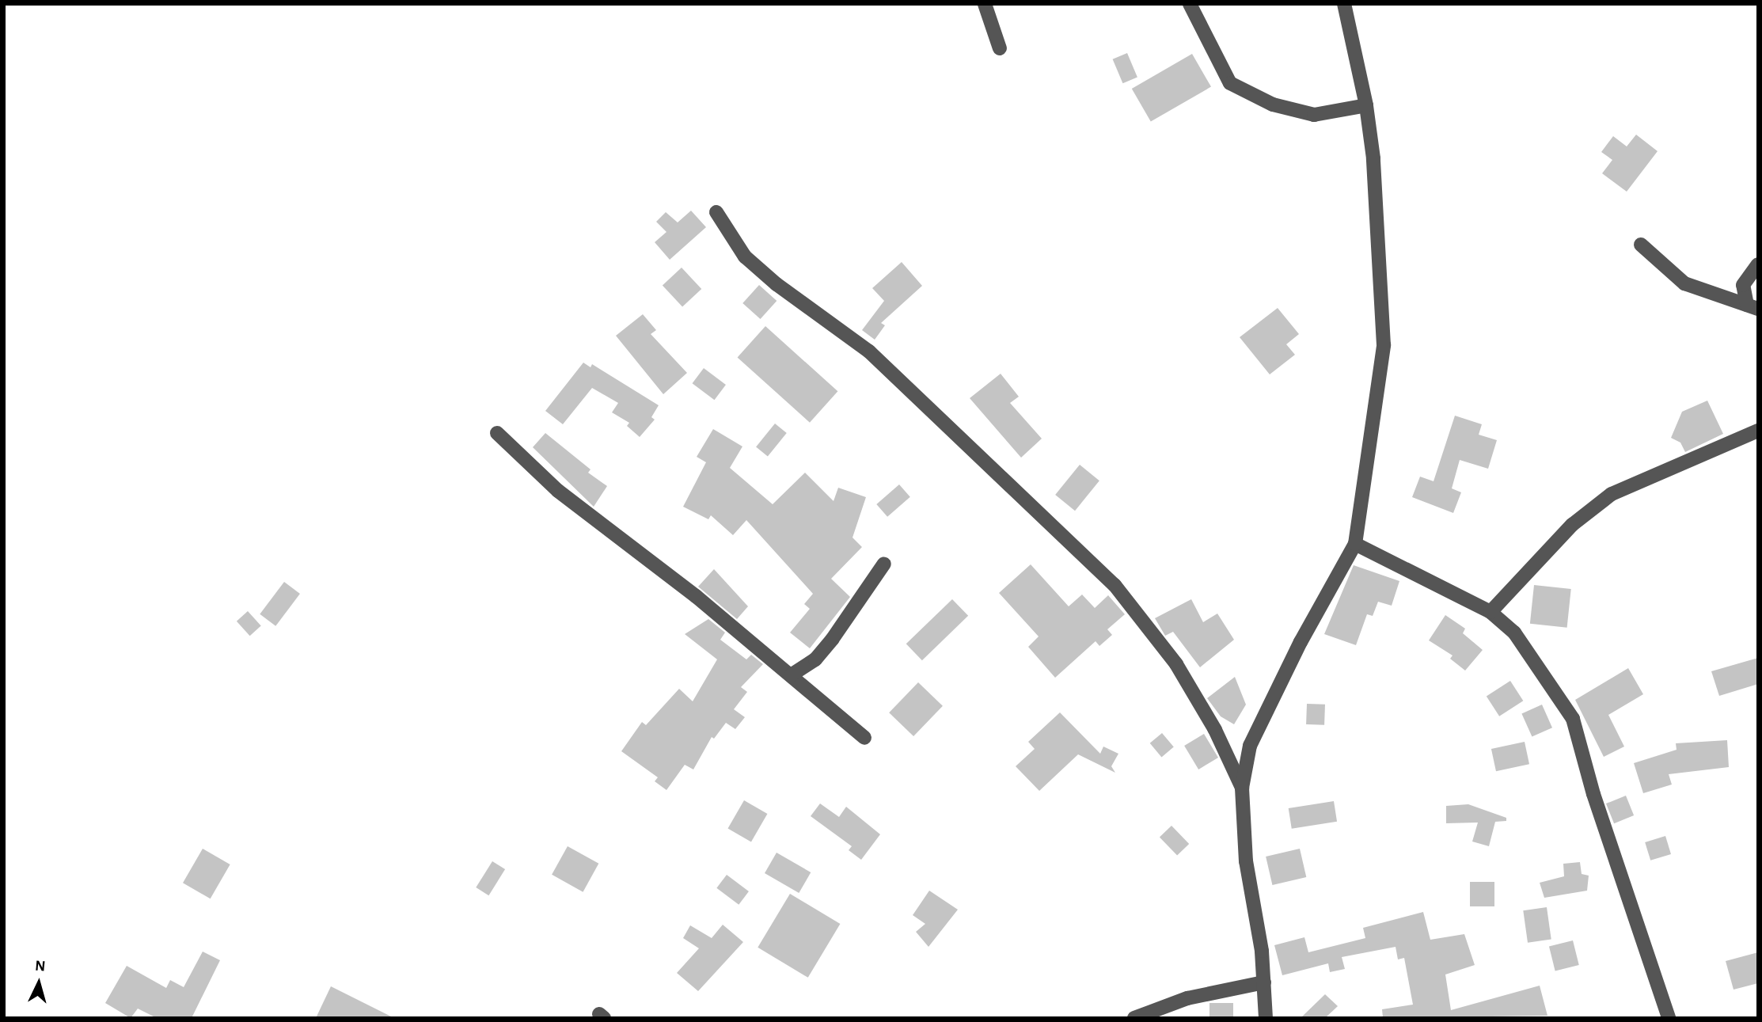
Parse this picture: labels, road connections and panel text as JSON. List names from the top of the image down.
{
  "north": "top"
}
